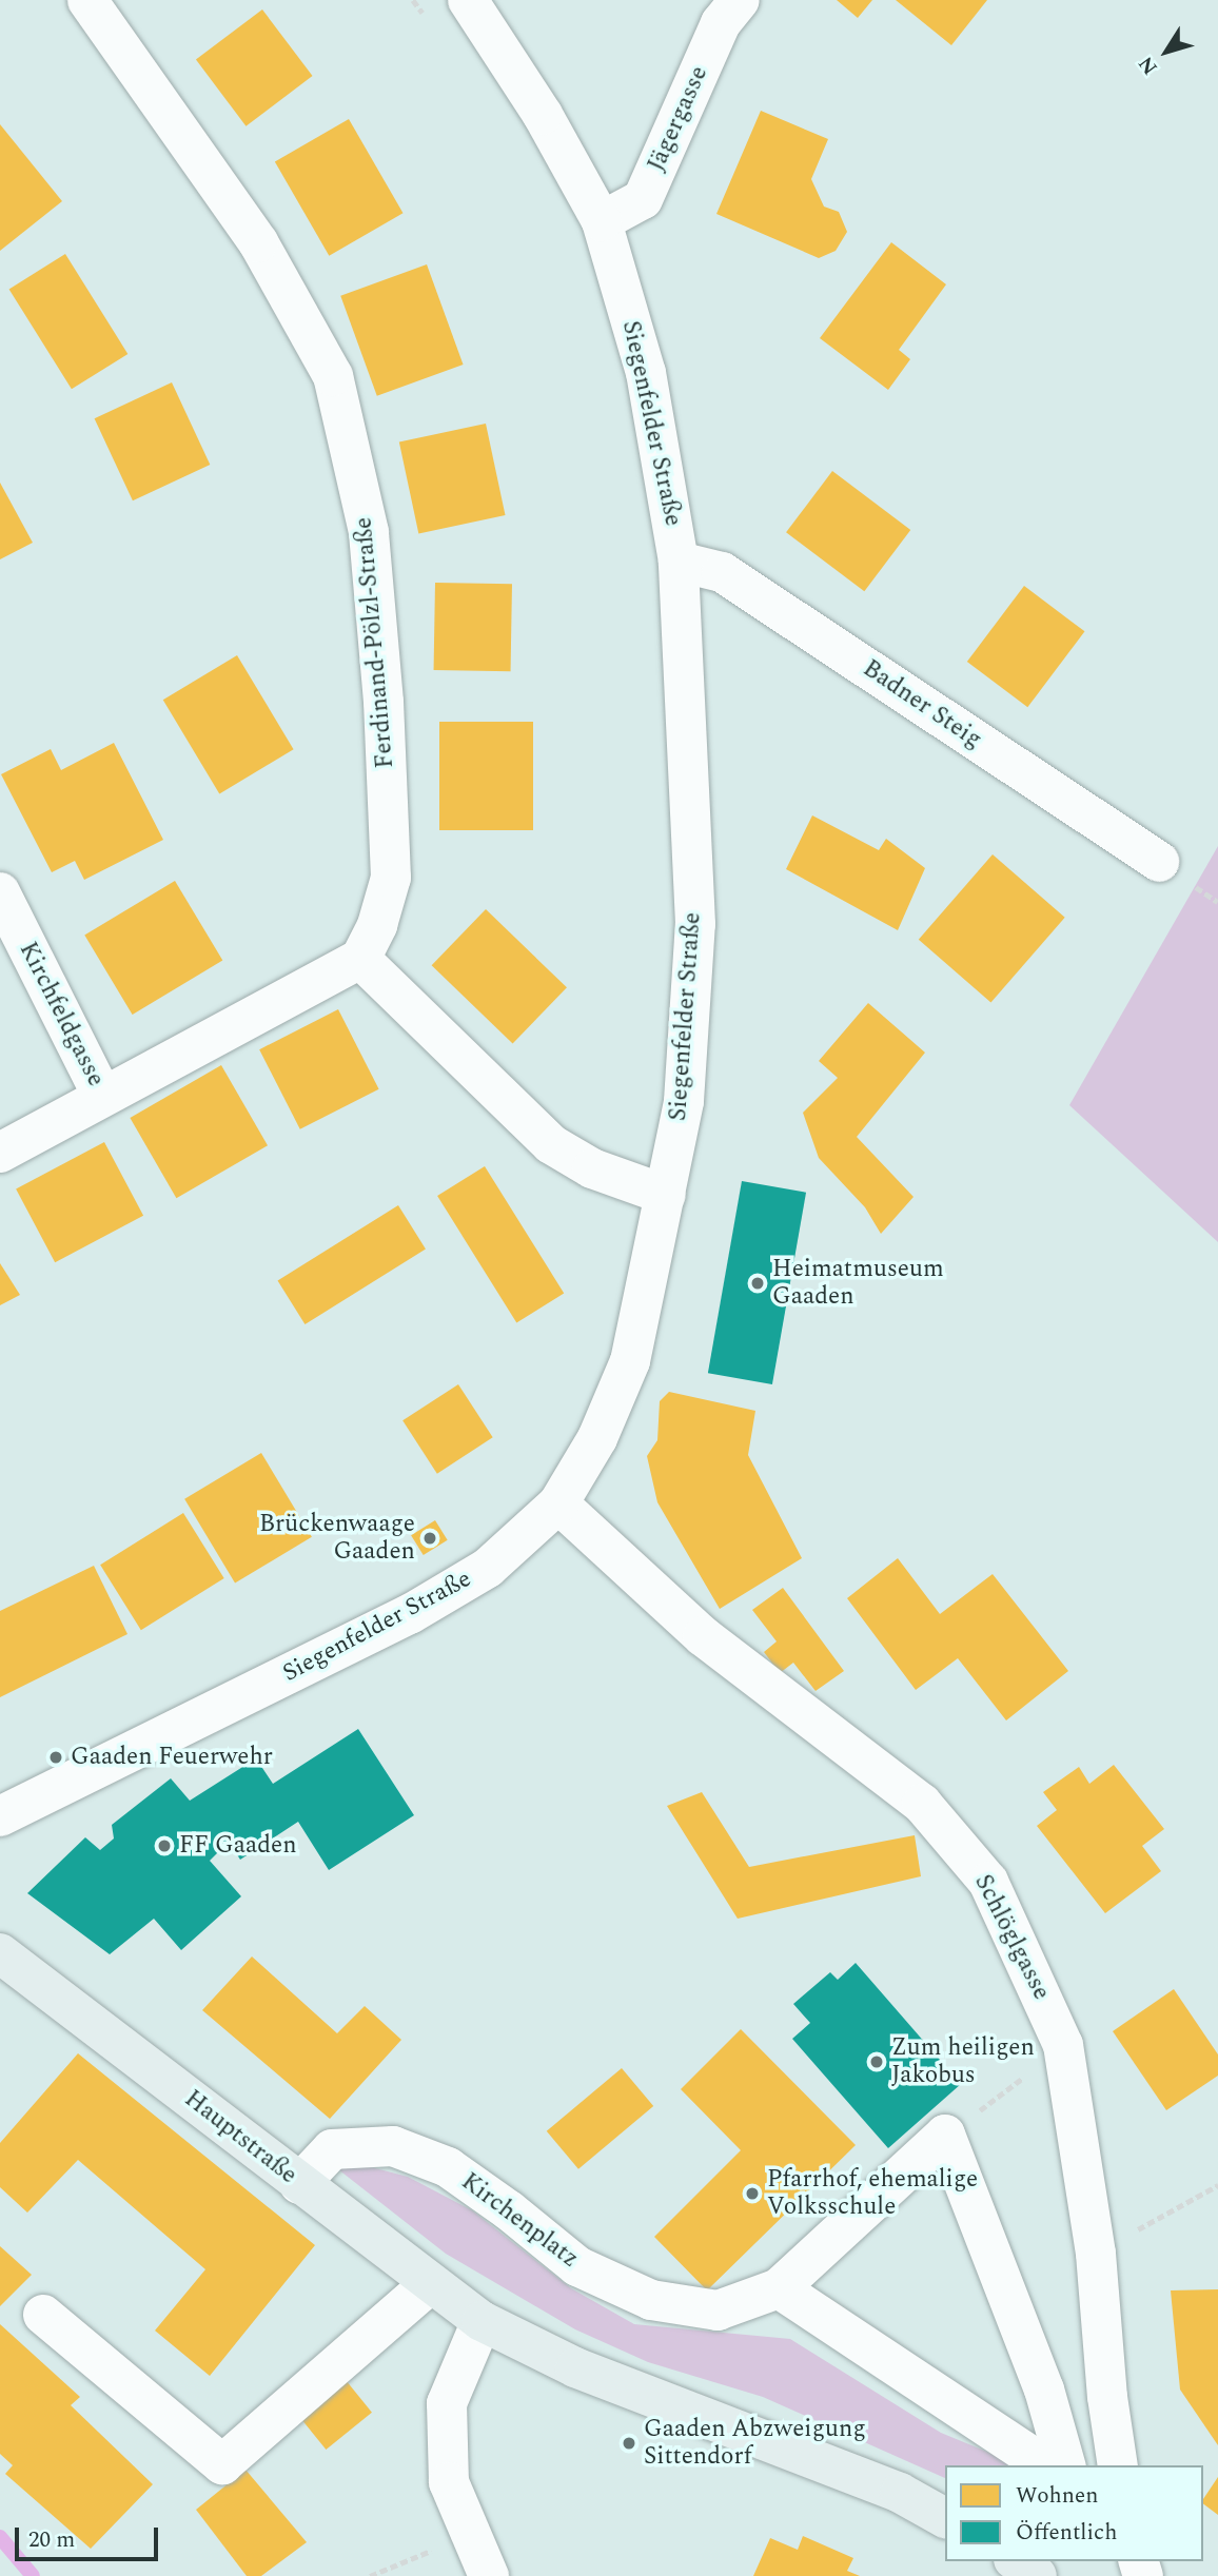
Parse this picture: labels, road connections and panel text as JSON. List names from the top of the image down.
{
  "streets": {
    "main road": ["Hauptstraße"],
    "street": [
      "Jägergasse",
      "Siegenfelder Straße",
      "Ferdinand-Pölzl-Straße",
      "Badner Steig",
      "Kirchfeldgasse",
      "Schlöglgasse",
      "Kirchenplatz"
    ]
  },
  "crossings": [
    ["Jägergasse", "Siegenfelder Straße"],
    ["Siegenfelder Straße", "Badner Steig"],
    ["Siegenfelder Straße", "Schlöglgasse"],
    ["Hauptstraße", "Kirchenplatz"]
  ],
  "places": [
    "Heimatmuseum Gaaden",
    "Brückenwaage Gaaden",
    "Gaaden Feuerwehr",
    "FF Gaaden",
    "Zum heiligen Jakobus",
    "Pfarrhof, ehemalige Volksschule",
    "Gaaden Abzweigung Sittendorf"
  ],
  "legend": ["Wohnen", "Öffentlich"],
  "scale_bar": "20 m",
  "north": "bottom left"
}
